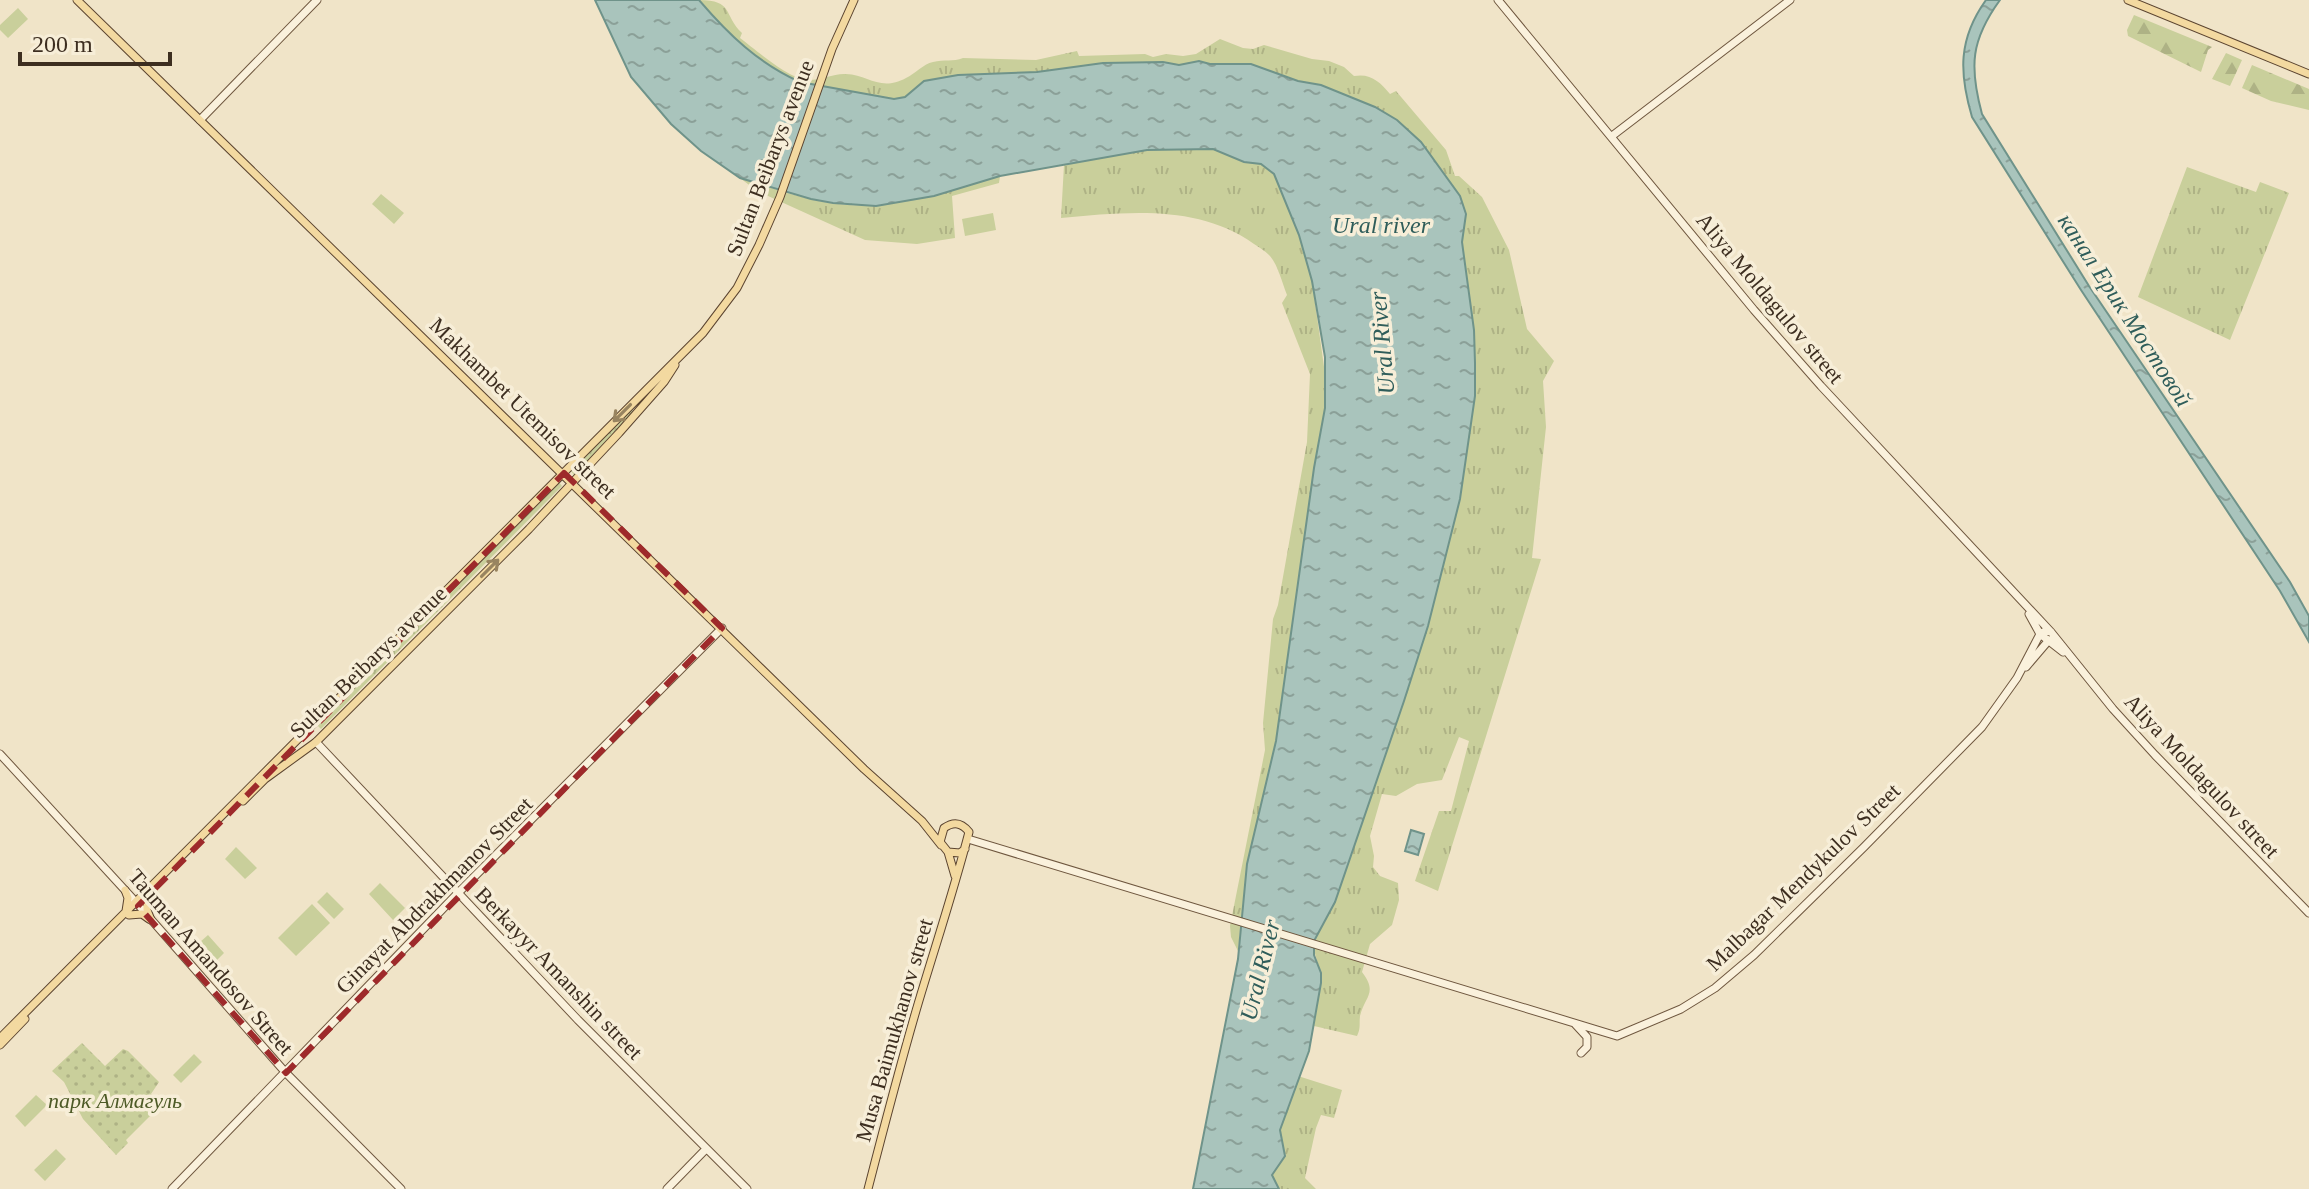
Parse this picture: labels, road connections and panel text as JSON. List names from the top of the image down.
{
  "streets": {
    "main road": [
      "Sultan Beibarys avenue",
      "Aliya Moldagulov street",
      "Makhambet Utemisov street",
      "Malbagar Mendykulov Street",
      "Ginayat Abdrakhmanov Street",
      "Tauman Amandosov Street",
      "Berkayyr Amanshin street",
      "Musa Baimukhanov street"
    ]
  },
  "crossings": [
    ["Sultan Beibarys avenue", "Makhambet Utemisov street"],
    ["Sultan Beibarys avenue", "Tauman Amandosov Street"],
    ["Sultan Beibarys avenue", "Berkayyr Amanshin street"],
    ["Aliya Moldagulov street", "Malbagar Mendykulov Street"],
    ["Makhambet Utemisov street", "Malbagar Mendykulov Street"],
    ["Makhambet Utemisov street", "Ginayat Abdrakhmanov Street"],
    ["Makhambet Utemisov street", "Musa Baimukhanov street"],
    ["Malbagar Mendykulov Street", "Musa Baimukhanov street"],
    ["Ginayat Abdrakhmanov Street", "Tauman Amandosov Street"],
    ["Ginayat Abdrakhmanov Street", "Berkayyr Amanshin street"]
  ],
  "water": ["Ural river", "канал Ерик Мостовой", "Ural River"],
  "parks": ["парк Алмагуль"],
  "scale_bar": "200 m"
}
